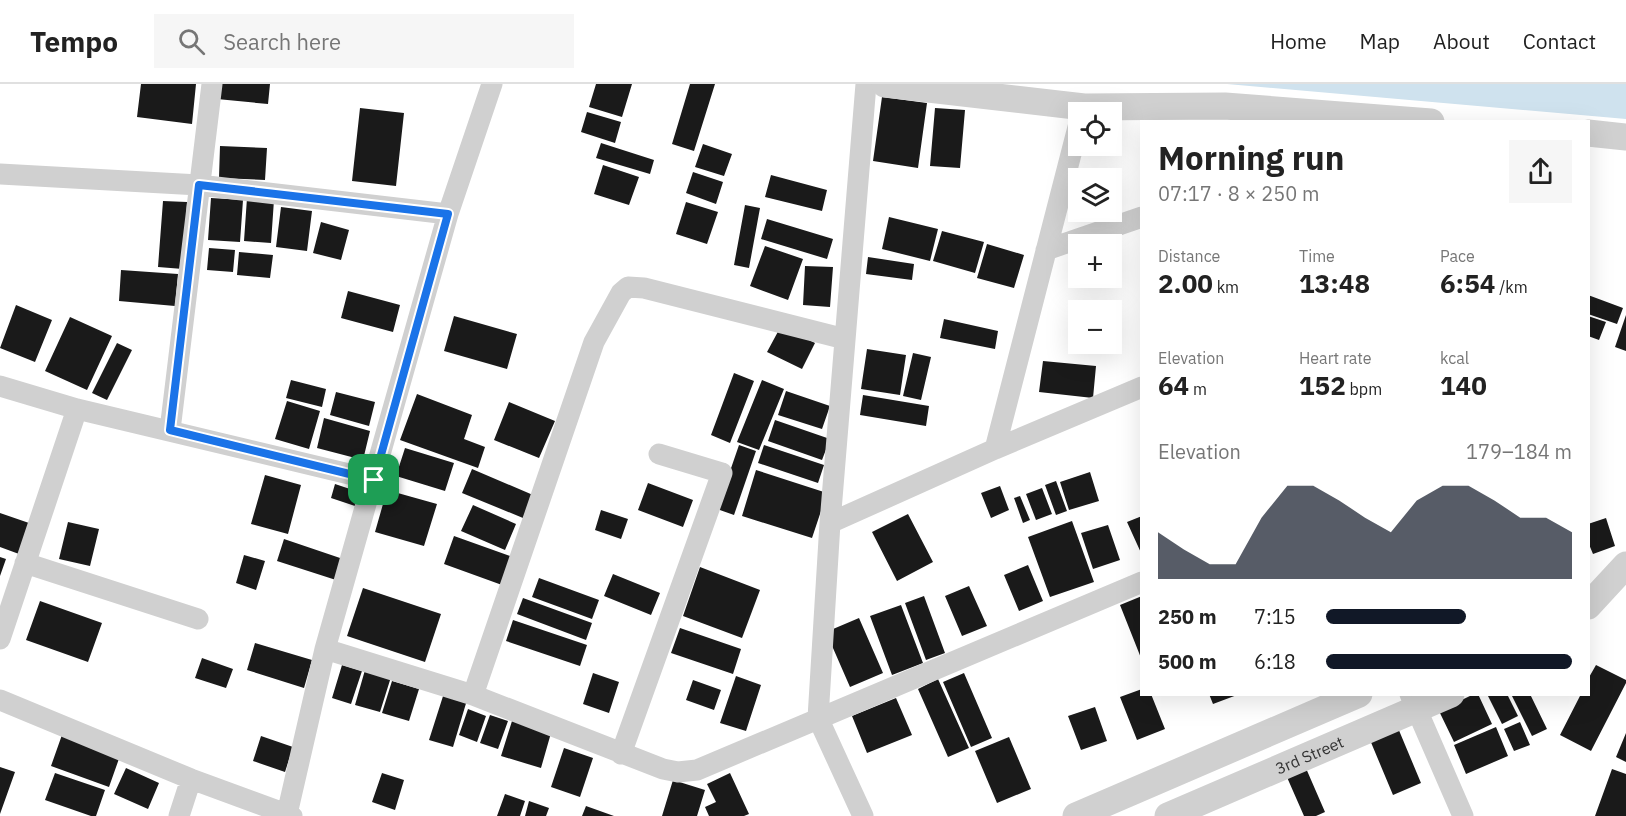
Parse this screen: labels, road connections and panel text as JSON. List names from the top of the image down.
{
  "streets": {
    "street": ["3rd Street"]
  },
  "page": {
    "header": "Tempo",
    "search": "Search here",
    "nav": [
      "Home",
      "Map",
      "About",
      "Contact"
    ],
    "map_buttons": ["+", "−"],
    "heading": ["Morning run", "07:17 · 8 × 250 m"],
    "stats": [
      ["Distance", "2.00 km"],
      ["Time", "13:48"],
      ["Pace", "6:54 /km"],
      ["Elevation", "64 m"],
      ["Heart rate", "152 bpm"],
      ["kcal", "140"]
    ],
    "chart": ["Elevation", "179–184 m"],
    "list": [
      {
        "name": "250 m",
        "note": "7:15"
      },
      {
        "name": "500 m",
        "note": "6:18"
      }
    ]
  }
}
